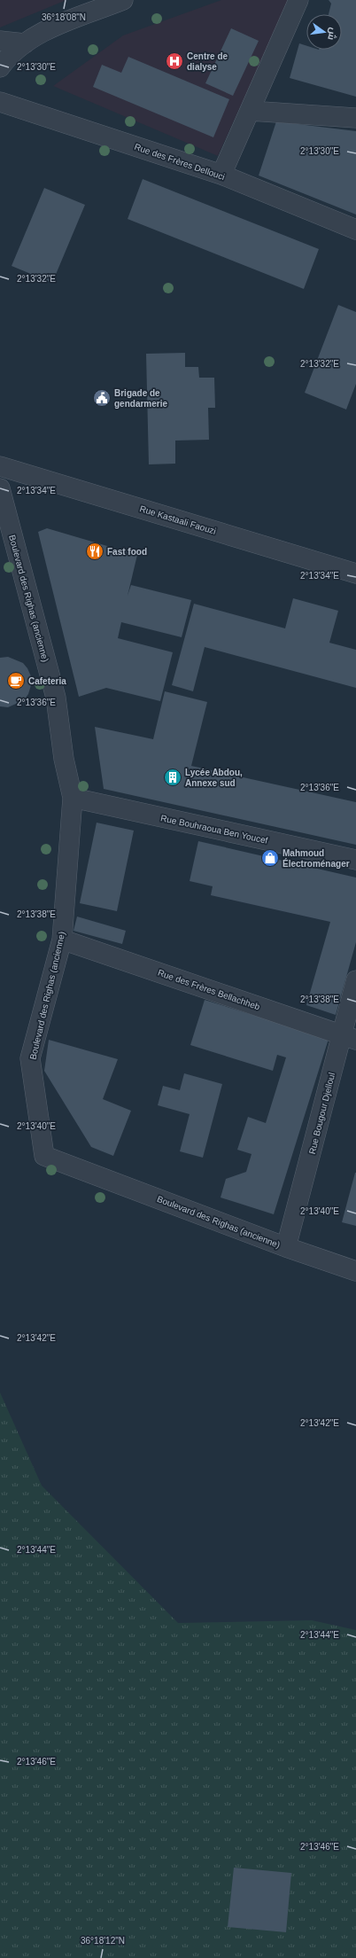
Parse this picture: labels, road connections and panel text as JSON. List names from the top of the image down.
{
  "streets": {
    "street": [
      "Rue des Frères Dellouci",
      "Rue Kastaali Faouzi",
      "Boulevard des Righas (ancienne)",
      "Rue Bouhraoua Ben Youcef",
      "Rue des Frères Bellachheb",
      "Rue Bougour Djelloul"
    ]
  },
  "crossings": [
    ["Boulevard des Righas (ancienne)", "Rue Bouhraoua Ben Youcef"],
    ["Boulevard des Righas (ancienne)", "Rue des Frères Bellachheb"],
    ["Boulevard des Righas (ancienne)", "Rue Bougour Djelloul"],
    ["Rue des Frères Bellachheb", "Rue Bougour Djelloul"]
  ],
  "places": {
    "hospital": ["Centre de dialyse"],
    "public building": ["Brigade de gendarmerie"],
    "restaurant": ["Fast food"],
    "cafe": ["Cafeteria"],
    "building": ["Lycée Abdou, Annexe sud"],
    "shop": ["Mahmoud Électroménager"]
  },
  "north": "right",
  "coordinates": [
    "36°18'08\"N",
    "2°13'30\"E",
    "2°13'32\"E",
    "2°13'34\"E",
    "2°13'36\"E",
    "2°13'38\"E",
    "2°13'40\"E",
    "2°13'42\"E",
    "2°13'44\"E",
    "2°13'46\"E",
    "36°18'12\"N"
  ]
}
